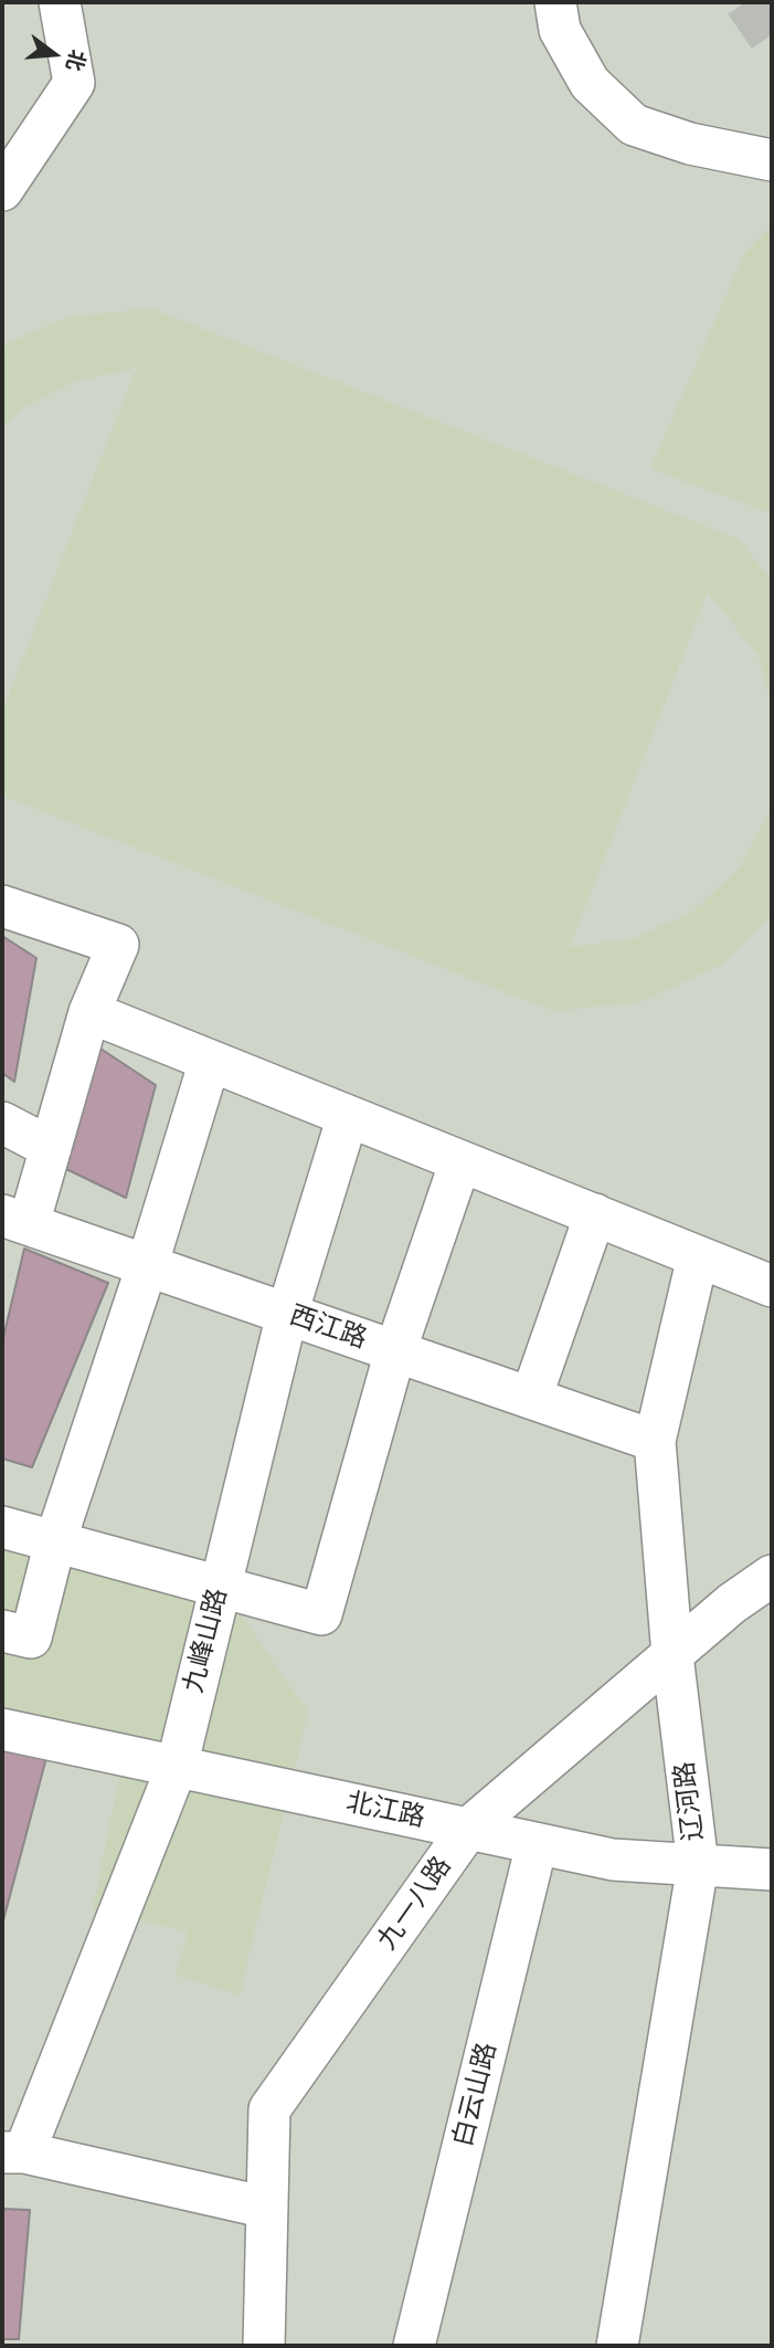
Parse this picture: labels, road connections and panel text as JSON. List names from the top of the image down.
{
  "streets": {
    "street": [
      "西江路",
      "九峰山路",
      "辽河路",
      "北江路",
      "九一八路",
      "白云山路"
    ]
  },
  "crossings": [
    ["西江路", "九峰山路"],
    ["西江路", "辽河路"],
    ["九峰山路", "北江路"],
    ["辽河路", "北江路"],
    ["辽河路", "九一八路"],
    ["北江路", "九一八路"],
    ["北江路", "白云山路"]
  ],
  "north": "right"
}
